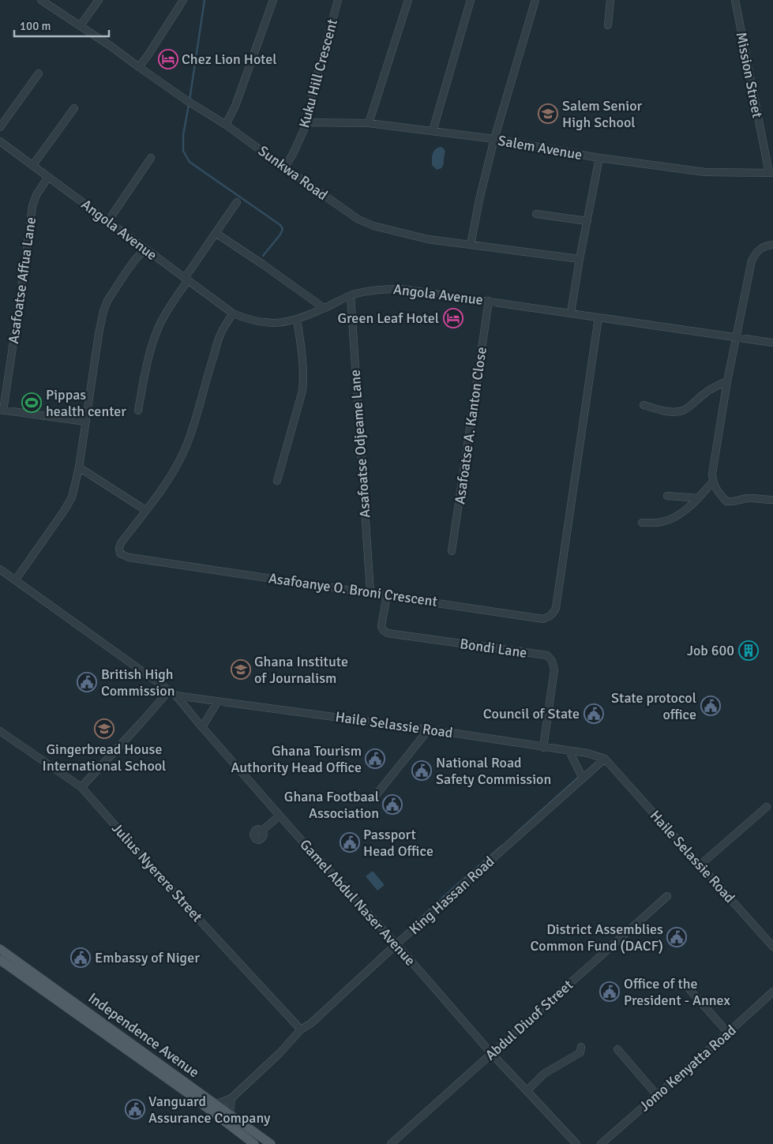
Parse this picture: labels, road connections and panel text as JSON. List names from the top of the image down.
{
  "streets": {
    "main road": ["Independence Avenue"],
    "street": [
      "Kuku Hill Crescent",
      "Mission Street",
      "Salem Avenue",
      "Sunkwa Road",
      "Angola Avenue",
      "Asafoatse Affua Lane",
      "Asafoatse A. Kanton Close",
      "Asafoatse Odjeame Lane",
      "Asafoanye O. Broni Crescent",
      "Bondi Lane",
      "Haile Selassie Road",
      "Julius Nyerere Street",
      "King Hassan Road",
      "Gamel Abdul Naser Avenue",
      "Abdul Diuof Street",
      "Jomo Kenyatta Road"
    ]
  },
  "crossings": [
    ["Kuku Hill Crescent", "Salem Avenue"],
    ["Kuku Hill Crescent", "Sunkwa Road"],
    ["Mission Street", "Salem Avenue"],
    ["Angola Avenue", "Asafoatse Affua Lane"],
    ["Angola Avenue", "Asafoatse A. Kanton Close"],
    ["Angola Avenue", "Asafoatse Odjeame Lane"],
    ["Angola Avenue", "Asafoanye O. Broni Crescent"],
    ["Asafoatse Odjeame Lane", "Asafoanye O. Broni Crescent"],
    ["Asafoanye O. Broni Crescent", "Bondi Lane"],
    ["Bondi Lane", "Haile Selassie Road"],
    ["Haile Selassie Road", "King Hassan Road"],
    ["Haile Selassie Road", "Gamel Abdul Naser Avenue"],
    ["Julius Nyerere Street", "King Hassan Road"],
    ["King Hassan Road", "Gamel Abdul Naser Avenue"],
    ["King Hassan Road", "Independence Avenue"],
    ["Gamel Abdul Naser Avenue", "Abdul Diuof Street"]
  ],
  "places": {
    "hotel": ["Chez Lion Hotel", "Green Leaf Hotel"],
    "school or university": ["Salem Senior High School", "Ghana Institute of Journalism", "Gingerbread House International School"],
    "sports": ["Pippas health center"],
    "building": ["Job 600"],
    "public building": [
      "British High Commission",
      "State protocol office",
      "Council of State",
      "Ghana Tourism Authority Head Office",
      "National Road Safety Commission",
      "Ghana Footbaal Association",
      "Passport Head Office",
      "District Assemblies Common Fund (DACF)",
      "Embassy of Niger",
      "Office of the President - Annex",
      "Vanguard Assurance Company"
    ]
  },
  "scale_bar": "100 m"
}
